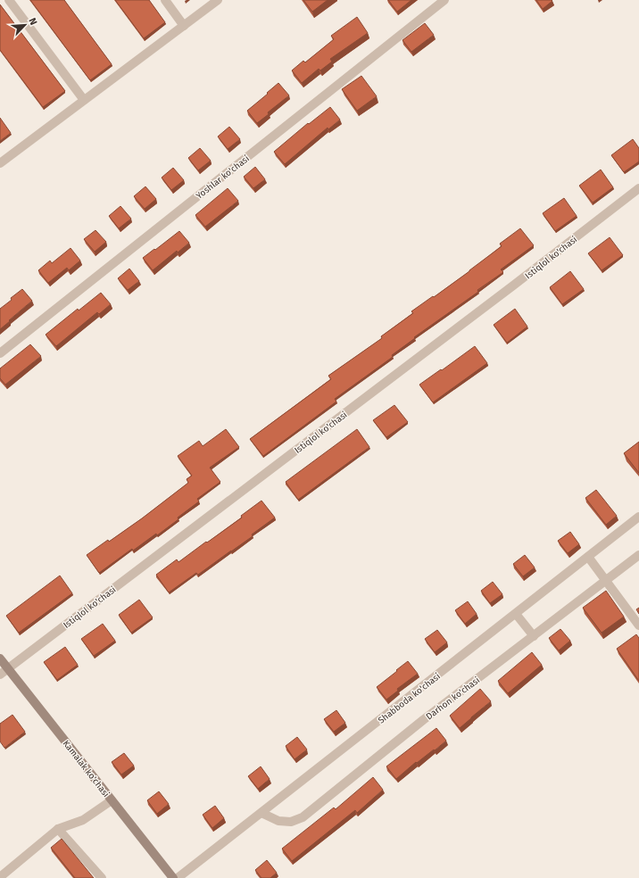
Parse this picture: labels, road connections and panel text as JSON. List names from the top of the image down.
{
  "streets": {
    "main road": ["Kamalak ko'chasi"],
    "street": [
      "Yoshlar ko'chasi",
      "Istiqlol ko'chasi",
      "Shabboda ko'chasi",
      "Darhon ko'chasi"
    ]
  },
  "crossings": [
    ["Istiqlol ko'chasi", "Kamalak ko'chasi"],
    ["Shabboda ko'chasi", "Darhon ko'chasi"]
  ],
  "north": "top right"
}
